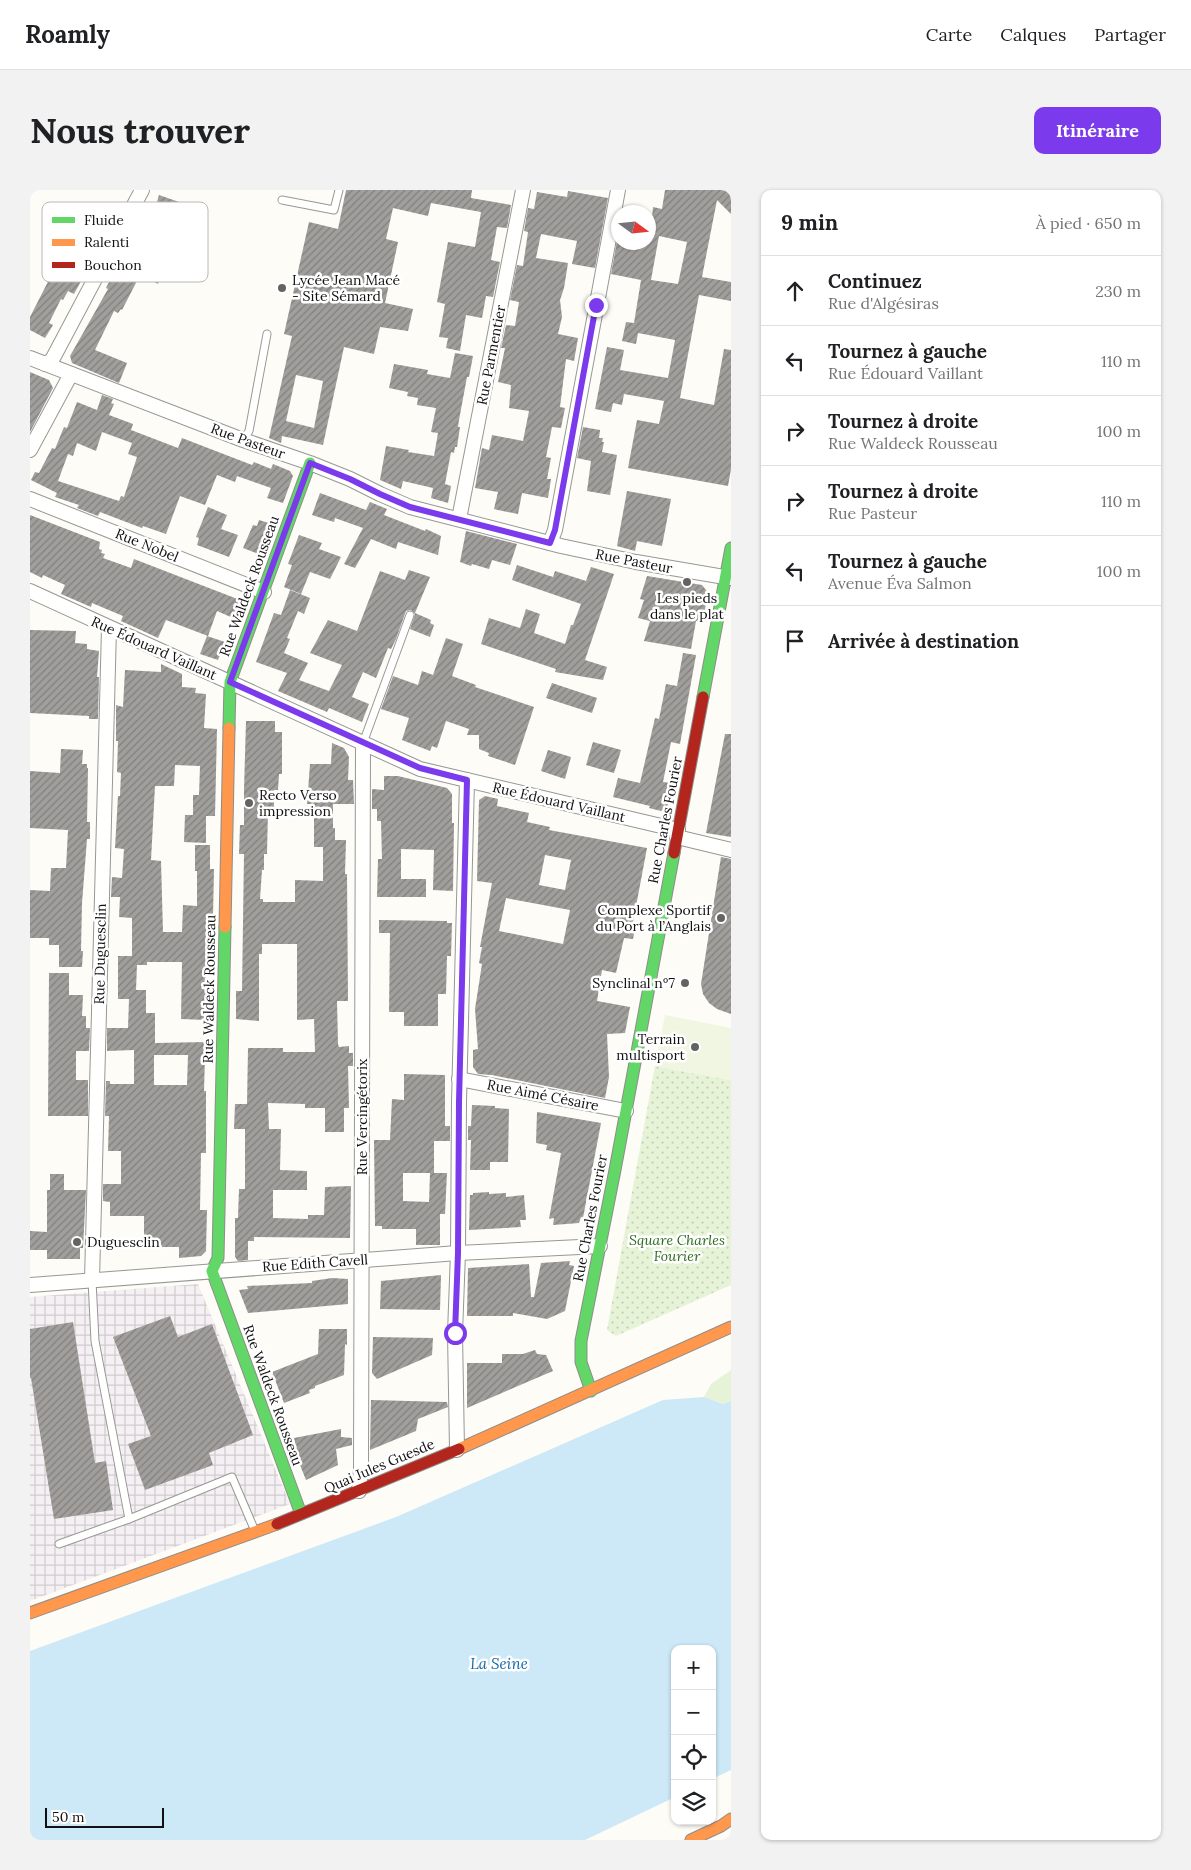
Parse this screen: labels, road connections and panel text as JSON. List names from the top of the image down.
{
  "streets": {
    "street": [
      "Rue Parmentier",
      "Rue Pasteur",
      "Rue Nobel",
      "Rue Waldeck Rousseau",
      "Rue Édouard Vaillant",
      "Rue Charles Fourier",
      "Rue Duguesclin",
      "Rue Aimé Césaire",
      "Rue Vercingétorix",
      "Rue Edith Cavell",
      "Quai Jules Guesde"
    ]
  },
  "crossings": [
    ["Rue Parmentier", "Rue Pasteur"],
    ["Rue Pasteur", "Rue Waldeck Rousseau"],
    ["Rue Pasteur", "Rue Charles Fourier"],
    ["Rue Nobel", "Rue Waldeck Rousseau"],
    ["Rue Waldeck Rousseau", "Rue Édouard Vaillant"],
    ["Rue Waldeck Rousseau", "Rue Edith Cavell"],
    ["Rue Waldeck Rousseau", "Quai Jules Guesde"],
    ["Rue Édouard Vaillant", "Rue Charles Fourier"],
    ["Rue Édouard Vaillant", "Rue Duguesclin"],
    ["Rue Édouard Vaillant", "Rue Vercingétorix"],
    ["Rue Charles Fourier", "Rue Aimé Césaire"],
    ["Rue Charles Fourier", "Rue Edith Cavell"],
    ["Rue Charles Fourier", "Quai Jules Guesde"],
    ["Rue Duguesclin", "Rue Edith Cavell"],
    ["Rue Vercingétorix", "Rue Edith Cavell"],
    ["Rue Vercingétorix", "Quai Jules Guesde"]
  ],
  "water": ["La Seine"],
  "parks": ["Square Charles Fourier"],
  "places": [
    "Lycée Jean Macé - Site Sémard",
    "Les pieds dans le plat",
    "Recto Verso impression",
    "Complexe Sportif du Port à l’Anglais",
    "Synclinal n°7",
    "Terrain multisport",
    "Duguesclin"
  ],
  "legend": ["Fluide", "Ralenti", "Bouchon"],
  "scale_bar": "50 m",
  "north": "right",
  "page": {
    "header": "Roamly",
    "nav": ["Carte", "Calques", "Partager"],
    "buttons": "Itinéraire",
    "title": "Nous trouver",
    "heading": ["9 min", "À pied · 650 m"],
    "list": [
      ["Continuez", "Rue d'Algésiras", "230 m"],
      ["Tournez à gauche", "Rue Édouard Vaillant", "110 m"],
      ["Tournez à droite", "Rue Waldeck Rousseau", "100 m"],
      ["Tournez à droite", "Rue Pasteur", "110 m"],
      ["Tournez à gauche", "Avenue Éva Salmon", "100 m"],
      "Arrivée à destination"
    ],
    "map_buttons": ["+", "−"],
    "scale": "50 m"
  }
}
